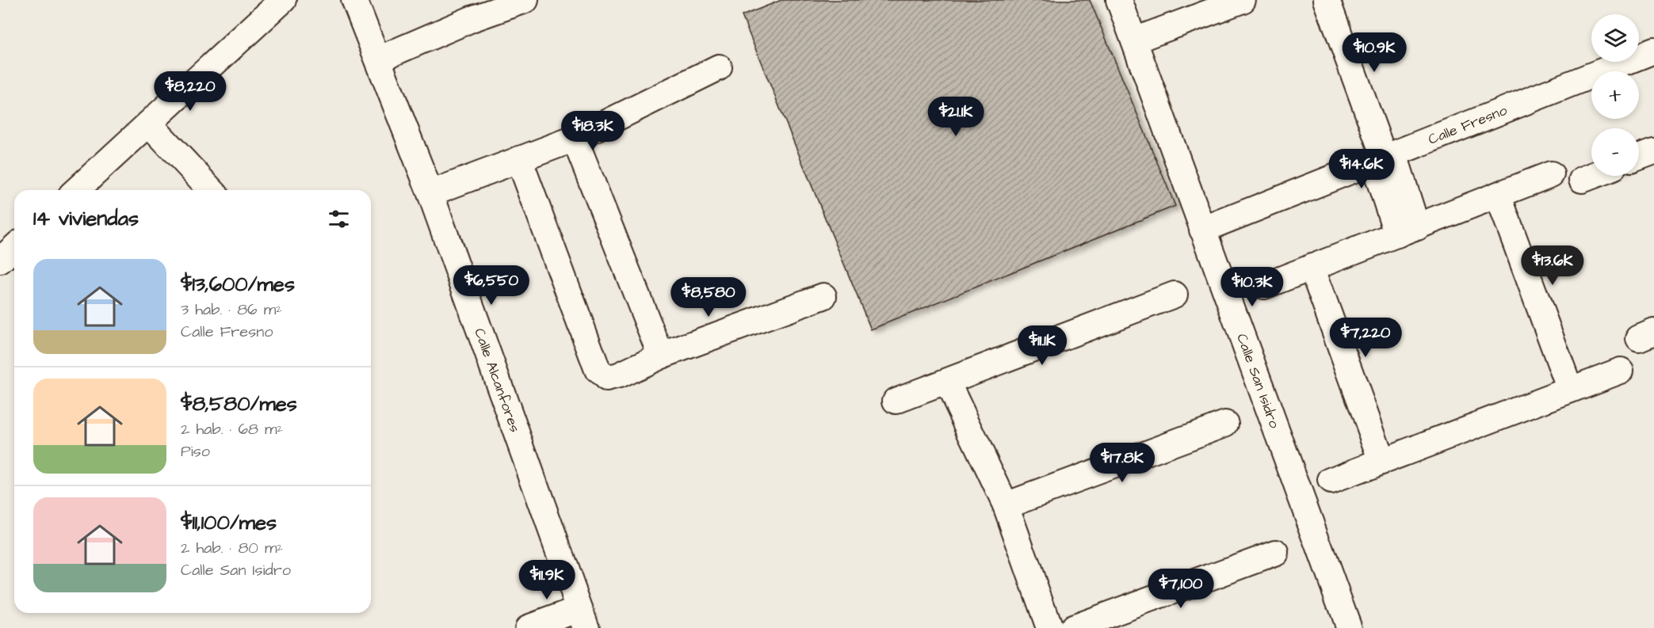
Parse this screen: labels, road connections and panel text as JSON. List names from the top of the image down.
{
  "streets": {
    "street": ["Calle Fresno", "Calle Alcanfores", "Calle San Isidro"]
  },
  "crossings": [
    ["Calle Fresno", "Calle San Isidro"]
  ],
  "page": {
    "map_buttons": ["+", "−"],
    "price": [
      "$10.9K",
      "$8,220",
      "$21.1K",
      "$18.3K",
      "$14.6K",
      "$13.6K",
      "$6,550",
      "$10.3K",
      "$8,580",
      "$7,220",
      "$11.1K",
      "$17.8K",
      "$11.9K",
      "$7,100"
    ],
    "heading": "14 viviendas",
    "list": [
      {
        "name": "$13,600/mes",
        "note": "3 hab. · 86 m² · Calle Fresno"
      },
      {
        "name": "$8,580/mes",
        "note": "2 hab. · 68 m² · Piso"
      },
      {
        "name": "$11,100/mes",
        "note": "2 hab. · 80 m² · Calle San Isidro"
      }
    ]
  }
}
